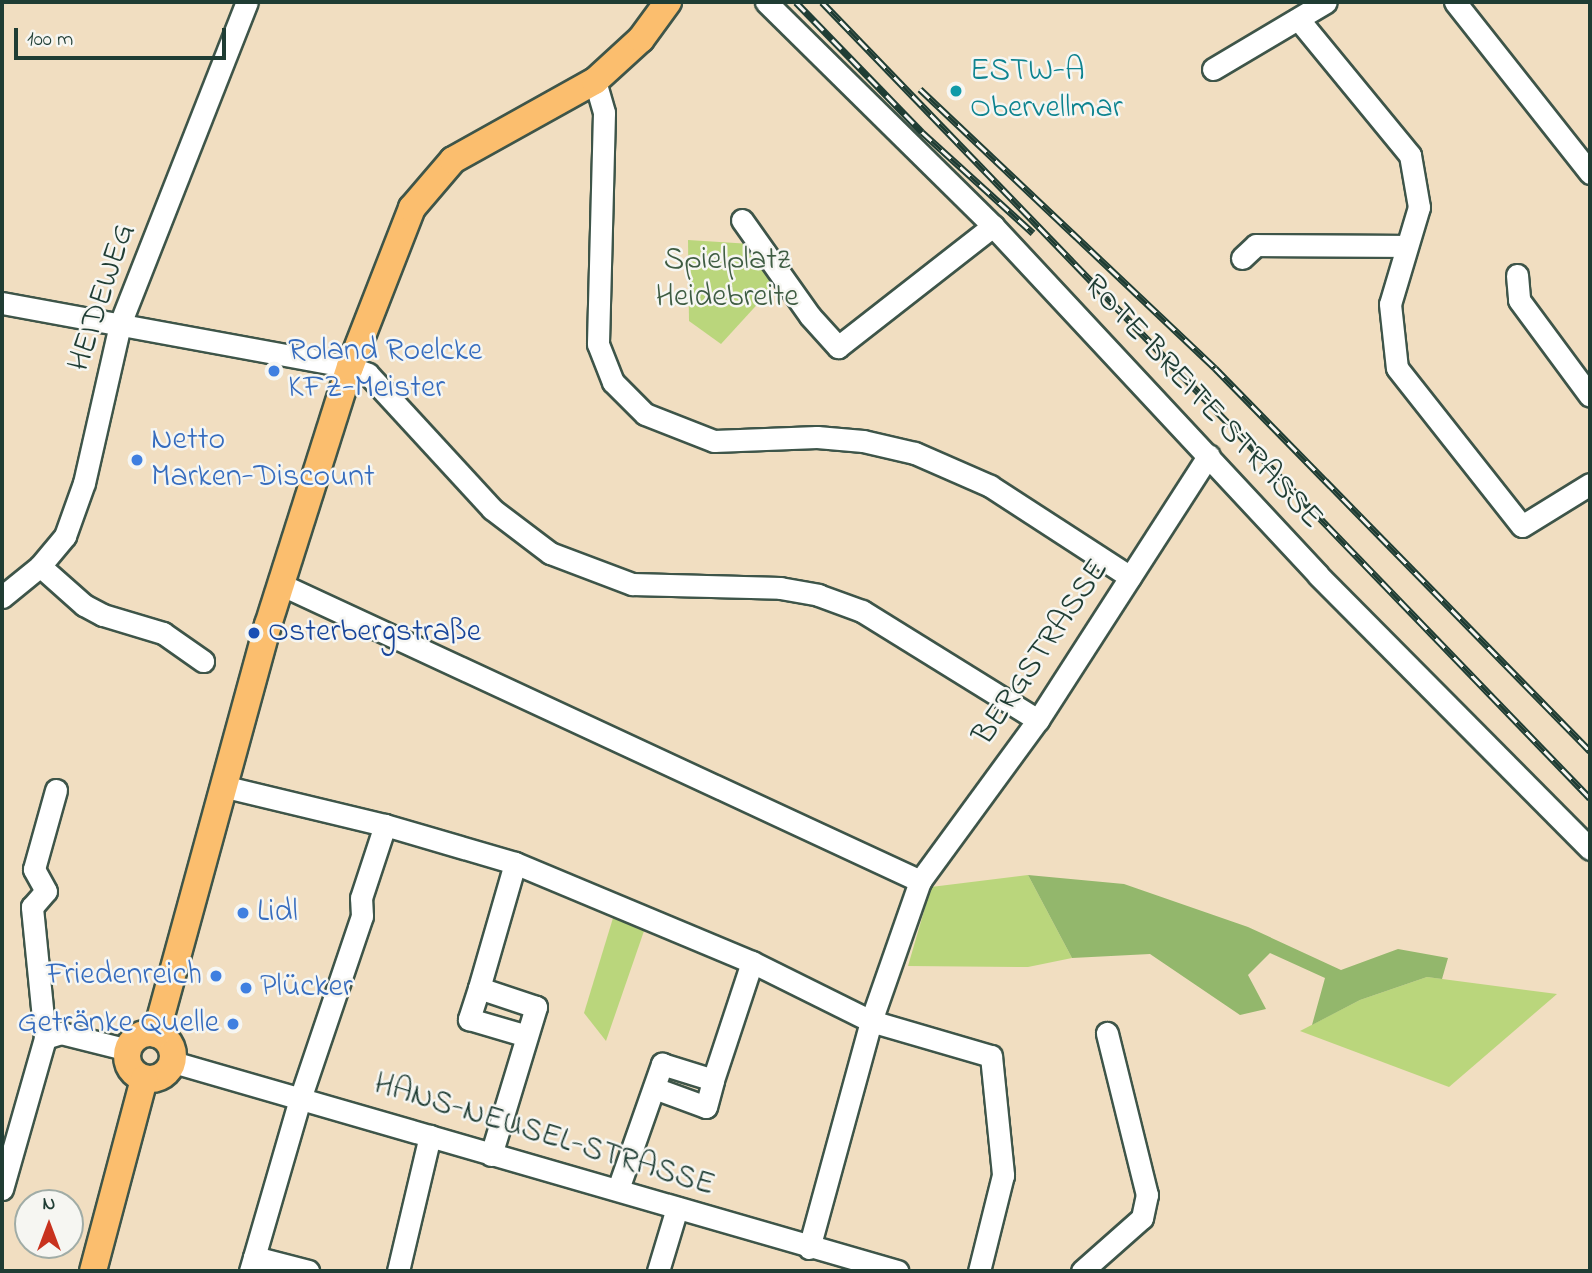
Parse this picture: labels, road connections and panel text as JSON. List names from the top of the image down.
{
  "streets": {
    "street": [
      "HEIDEWEG",
      "ROTE BREITE STRASSE",
      "BERGSTRASSE",
      "HANS-NEUSEL-STRASSE"
    ]
  },
  "crossings": [
    ["ROTE BREITE STRASSE", "BERGSTRASSE"],
    ["BERGSTRASSE", "HANS-NEUSEL-STRASSE"]
  ],
  "parks": ["Spielplatz Heidebreite"],
  "places": [
    "ESTW-A Obervellmar",
    "Roland Roelcke KFZ-Meister",
    "Netto Marken-Discount",
    "Osterbergstraße",
    "Lidl",
    "Friedenreich",
    "Plücker",
    "Getränke Quelle"
  ],
  "scale_bar": "100 m",
  "north": "top"
}
